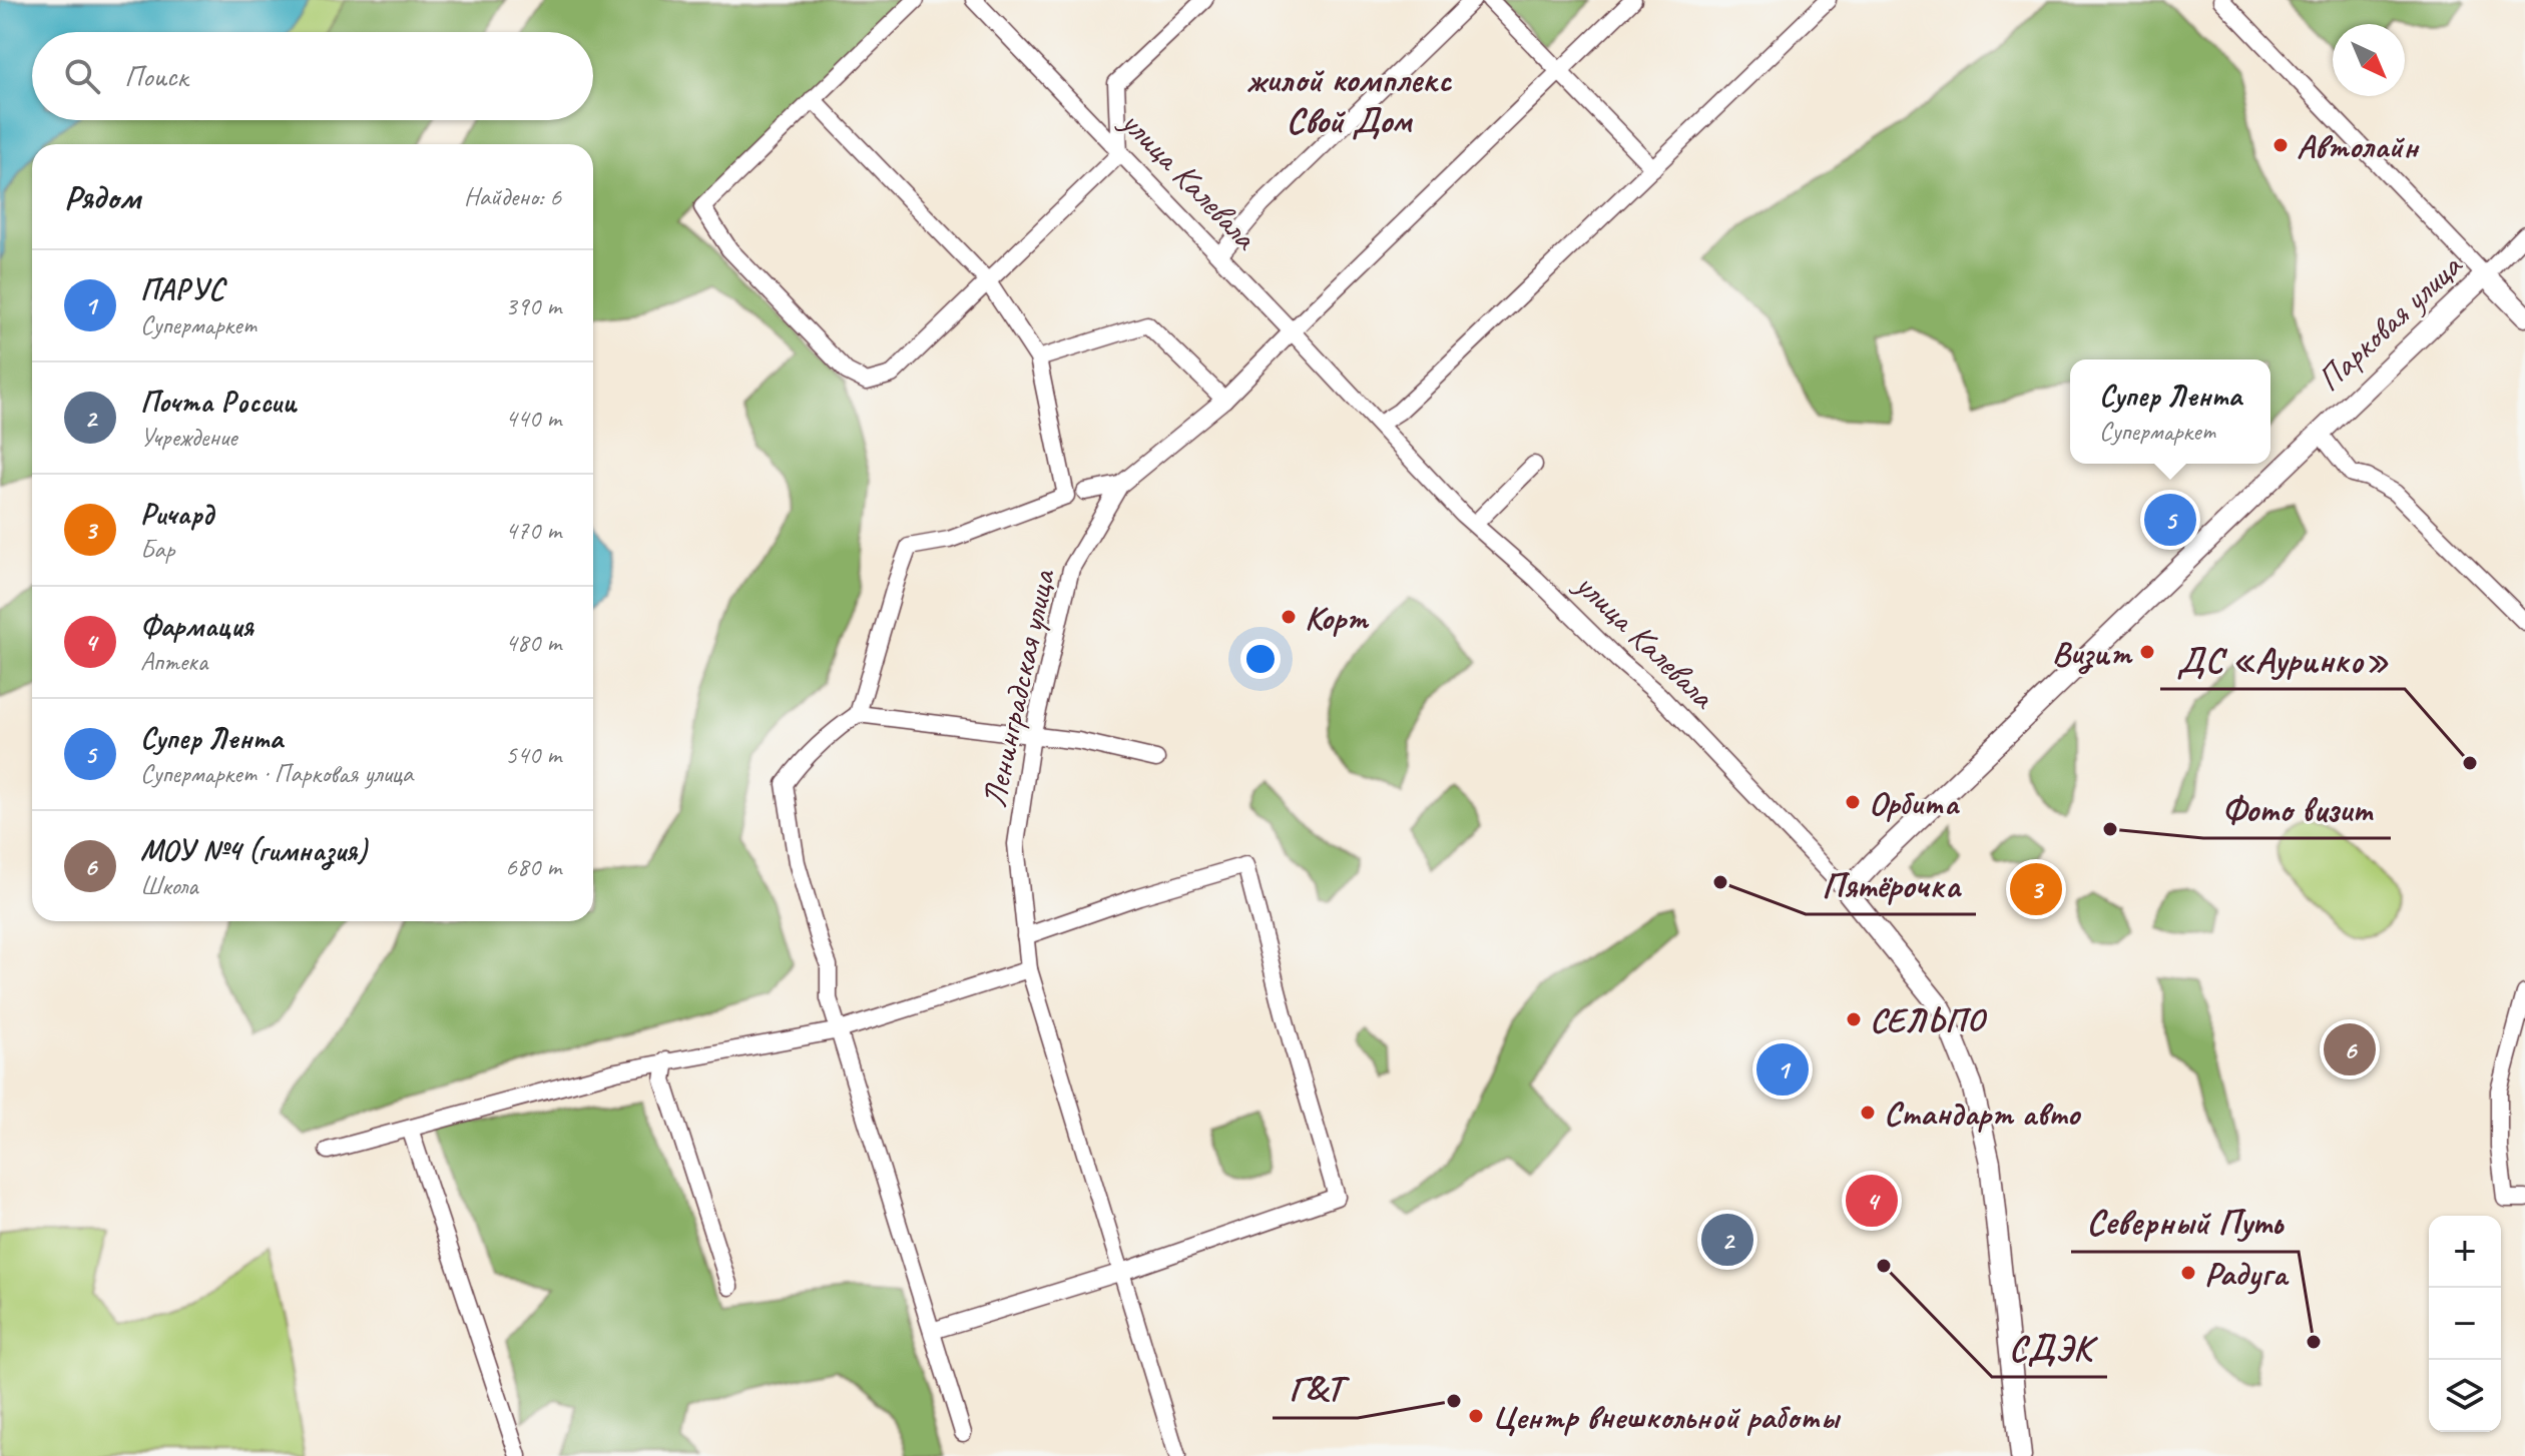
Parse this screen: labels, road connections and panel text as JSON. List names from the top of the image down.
{
  "streets": {
    "main road": ["улица Калевала", "Парковая улица"],
    "street": ["Ленинградская улица"]
  },
  "crossings": [
    ["улица Калевала", "Парковая улица"],
    ["улица Калевала", "Ленинградская улица"]
  ],
  "districts": ["жилой комплекс Свой Дом"],
  "places": [
    "Автолайн",
    "Корт",
    "Визит",
    "ДС «Ауринко»",
    "Орбита",
    "Фото визит",
    "Пятёрочка",
    "СЕЛЬПО",
    "Стандарт авто",
    "СДЭК",
    "Радуга",
    "Северный Путь",
    "Г&Т",
    "Центр внешкольной работы"
  ],
  "north": "bottom right",
  "page": {
    "search": "Поиск",
    "heading": ["Рядом", "Найдено: 6"],
    "list": [
      {
        "mark": "1",
        "name": "ПАРУС",
        "note": "Супермаркет",
        "value": "390 m"
      },
      {
        "mark": "2",
        "name": "Почта России",
        "note": "Учреждение",
        "value": "440 m"
      },
      {
        "mark": "3",
        "name": "Ричард",
        "note": "Бар",
        "value": "470 m"
      },
      {
        "mark": "4",
        "name": "Фармация",
        "note": "Аптека",
        "value": "480 m"
      },
      {
        "mark": "5",
        "name": "Супер Лента",
        "note": "Супермаркет · Парковая улица",
        "value": "540 m"
      },
      {
        "mark": "6",
        "name": "МОУ №4 (гимназия)",
        "note": "Школа",
        "value": "680 m"
      }
    ],
    "popup": ["Супер Лента", "Супермаркет"],
    "pins": [
      "5",
      "3",
      "6",
      "1",
      "4",
      "2"
    ],
    "map_buttons": ["+", "−"]
  }
}
